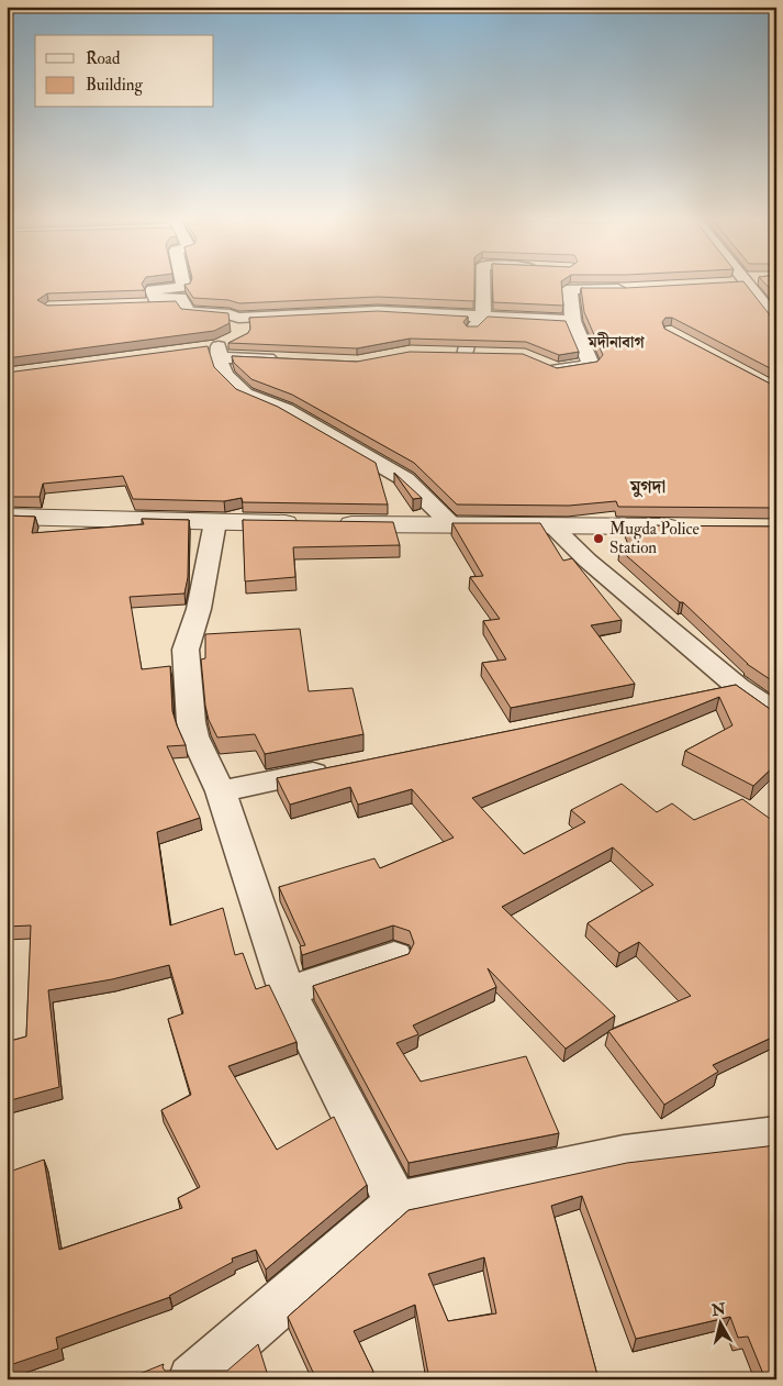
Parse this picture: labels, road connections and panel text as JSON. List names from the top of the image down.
{
  "districts": ["মদীনাবাগ", "মুগদা"],
  "places": ["Mugda Police Station"],
  "legend": ["Road", "Building"],
  "north": "top"
}
